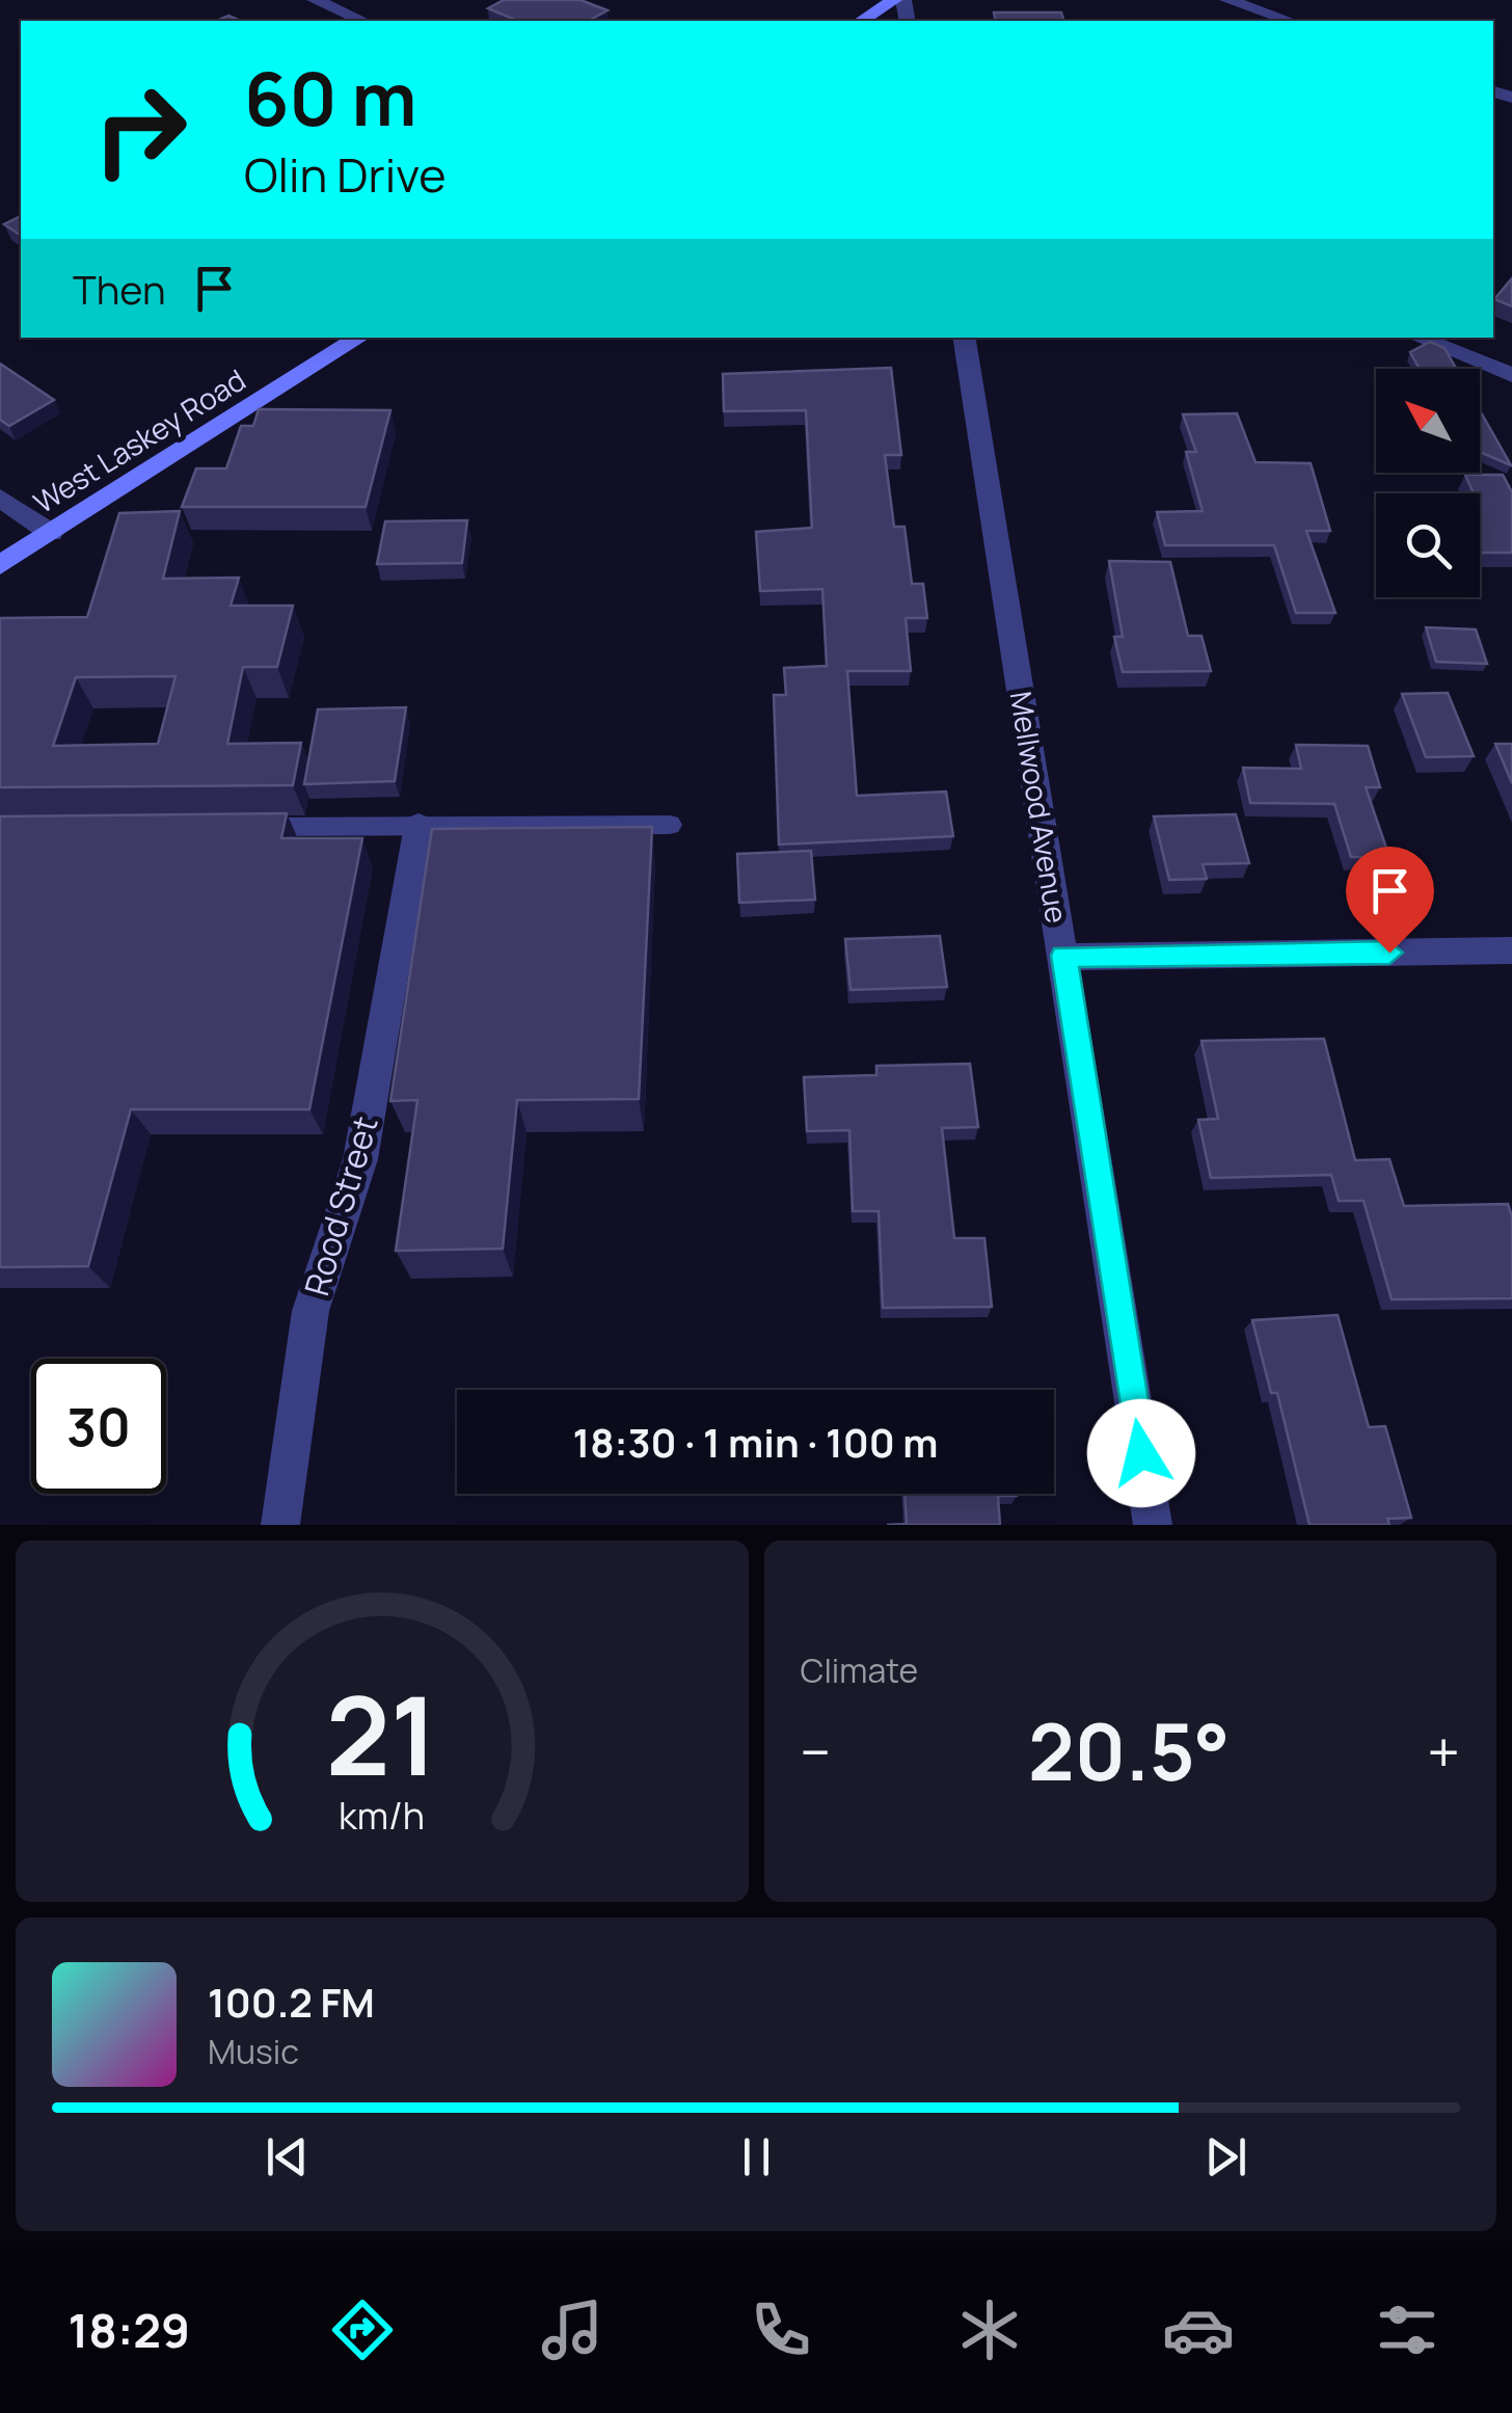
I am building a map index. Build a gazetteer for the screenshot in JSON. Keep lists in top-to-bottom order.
{
  "streets": {
    "main road": ["West Laskey Road"],
    "street": ["Mellwood Avenue", "Rood Street"]
  },
  "north": "top left",
  "page": {
    "turn": ["60 m", "Olin Drive"],
    "then": "Then",
    "limit": "30",
    "trip": "18:30 · 1 min · 100 m",
    "tile": "Climate",
    "heat": ["−", "20.5°", "+"],
    "song": ["100.2 FM", "Music"],
    "tabs": "18:29",
    "gauge": ["21", "km/h"]
  }
}
